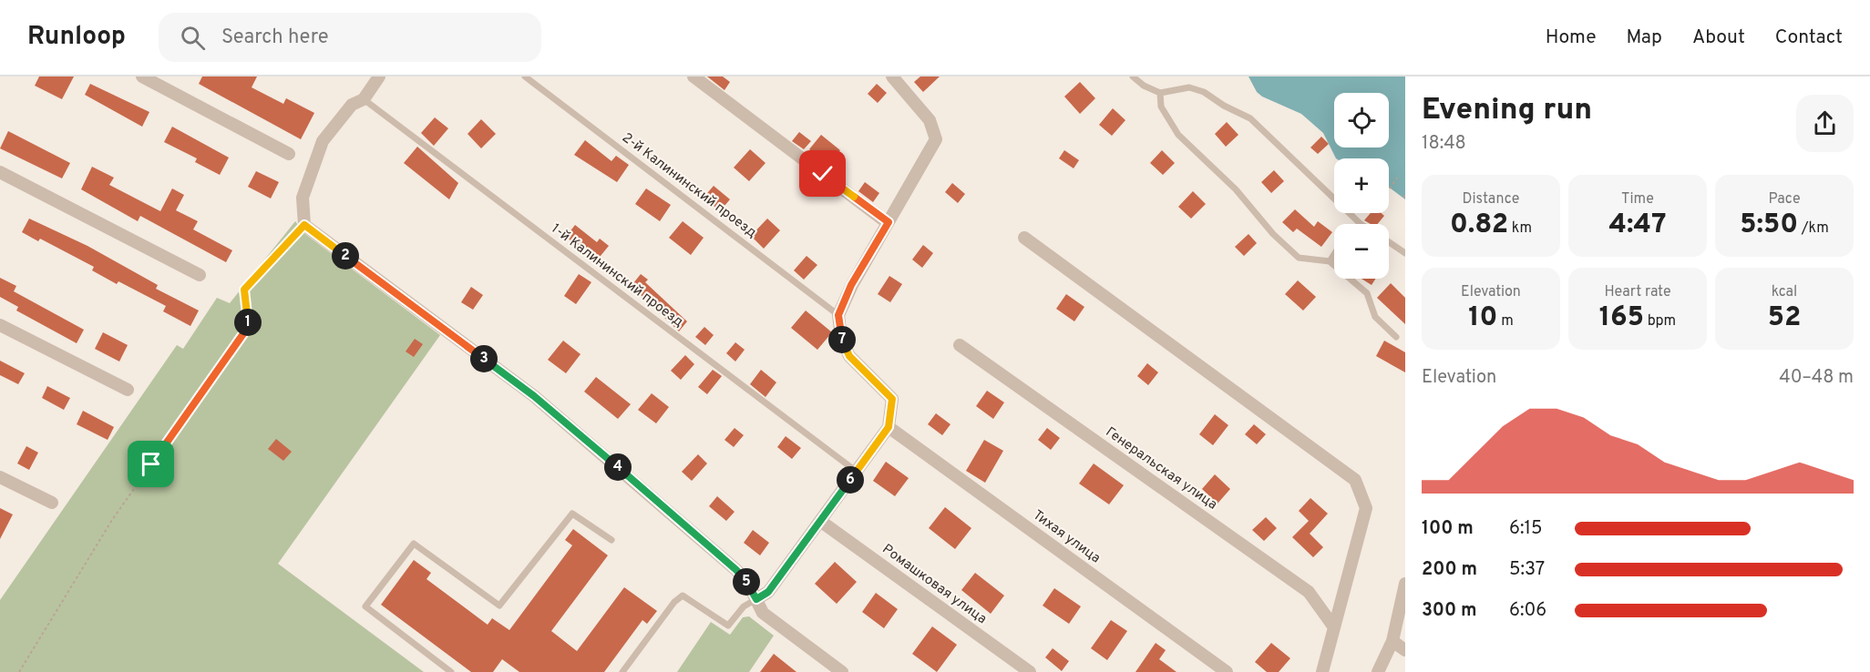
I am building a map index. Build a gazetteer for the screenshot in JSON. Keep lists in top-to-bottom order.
{
  "streets": {
    "street": ["Генеральская улица", "Тихая улица", "Ромашковая улица"],
    "lane": ["2-й Калининский проезд", "1-й Калининский проезд"]
  },
  "page": {
    "header": "Runloop",
    "search": "Search here",
    "nav": [
      "Home",
      "Map",
      "About",
      "Contact"
    ],
    "heading": ["Evening run", "18:48"],
    "map_buttons": ["+", "−"],
    "stats": [
      ["Distance", "0.82 km"],
      ["Time", "4:47"],
      ["Pace", "5:50 /km"],
      ["Elevation", "10 m"],
      ["Heart rate", "165 bpm"],
      ["kcal", "52"]
    ],
    "pins": [
      "2",
      "1",
      "7",
      "3",
      "4",
      "6",
      "5"
    ],
    "chart": ["Elevation", "40–48 m"],
    "list": [
      {
        "name": "100 m",
        "note": "6:15"
      },
      {
        "name": "200 m",
        "note": "5:37"
      },
      {
        "name": "300 m",
        "note": "6:06"
      }
    ]
  }
}
